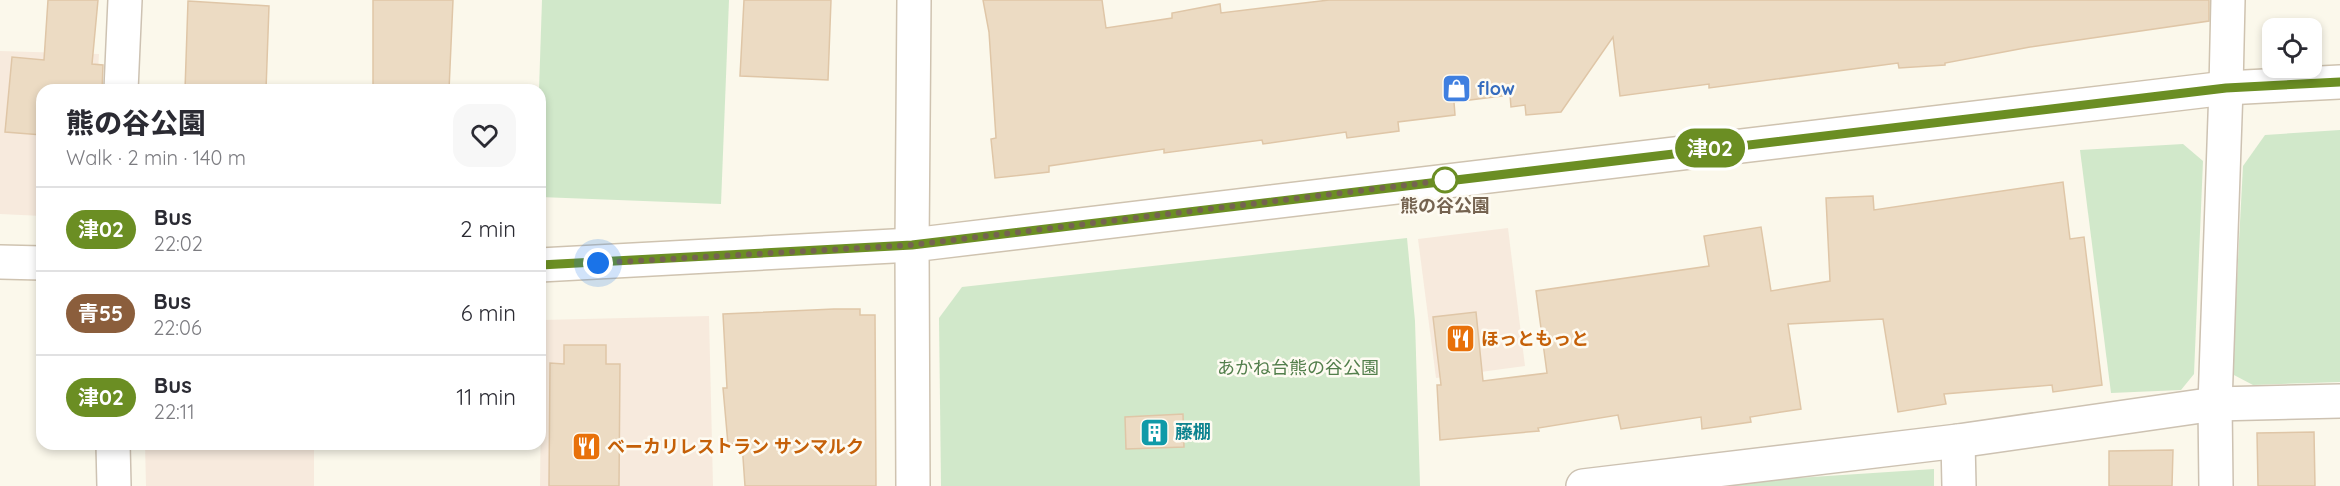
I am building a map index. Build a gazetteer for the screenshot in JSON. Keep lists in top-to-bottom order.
{
  "parks": ["あかね台熊の谷公園"],
  "places": {
    "shop": ["flow"],
    "other": ["熊の谷公園"],
    "restaurant": ["ほっともっと", "ベーカリレストラン サンマルク"],
    "building": ["藤棚"]
  },
  "lines": ["bus line 津02"],
  "page": {
    "on_map": "津02",
    "heading": ["熊の谷公園", "Walk · 2 min · 140 m"],
    "list": [
      {
        "mark": "津02",
        "name": "Bus",
        "note": "22:02",
        "value": "2 min"
      },
      {
        "mark": "青55",
        "name": "Bus",
        "note": "22:06",
        "value": "6 min"
      },
      {
        "mark": "津02",
        "name": "Bus",
        "note": "22:11",
        "value": "11 min"
      }
    ]
  }
}
